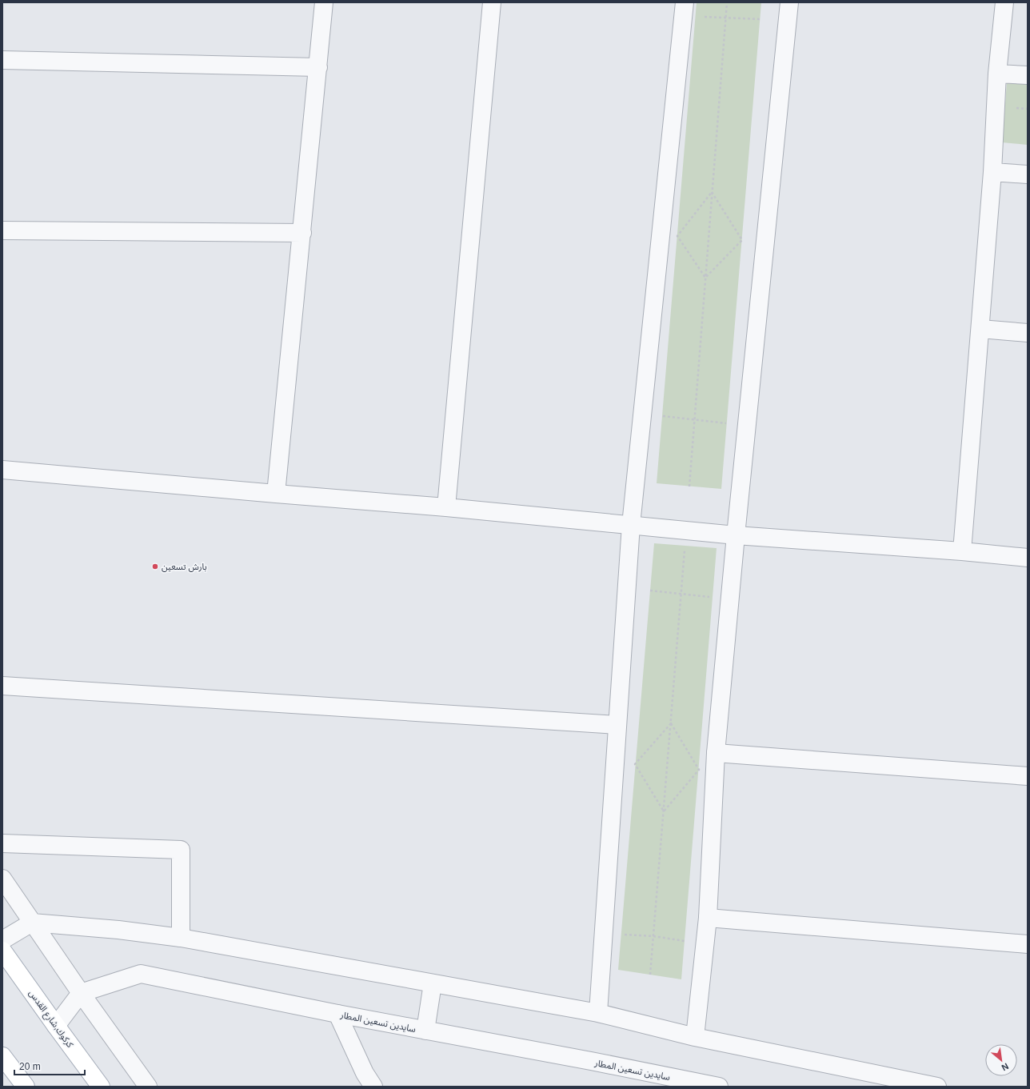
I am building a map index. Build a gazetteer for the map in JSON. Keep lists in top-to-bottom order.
{
  "streets": {
    "main road": ["كركوك,شارع القدس"],
    "street": ["سايدين تسعين المطار"]
  },
  "places": ["بارش تسعين"],
  "scale_bar": "20 m",
  "north": "bottom right"
}
